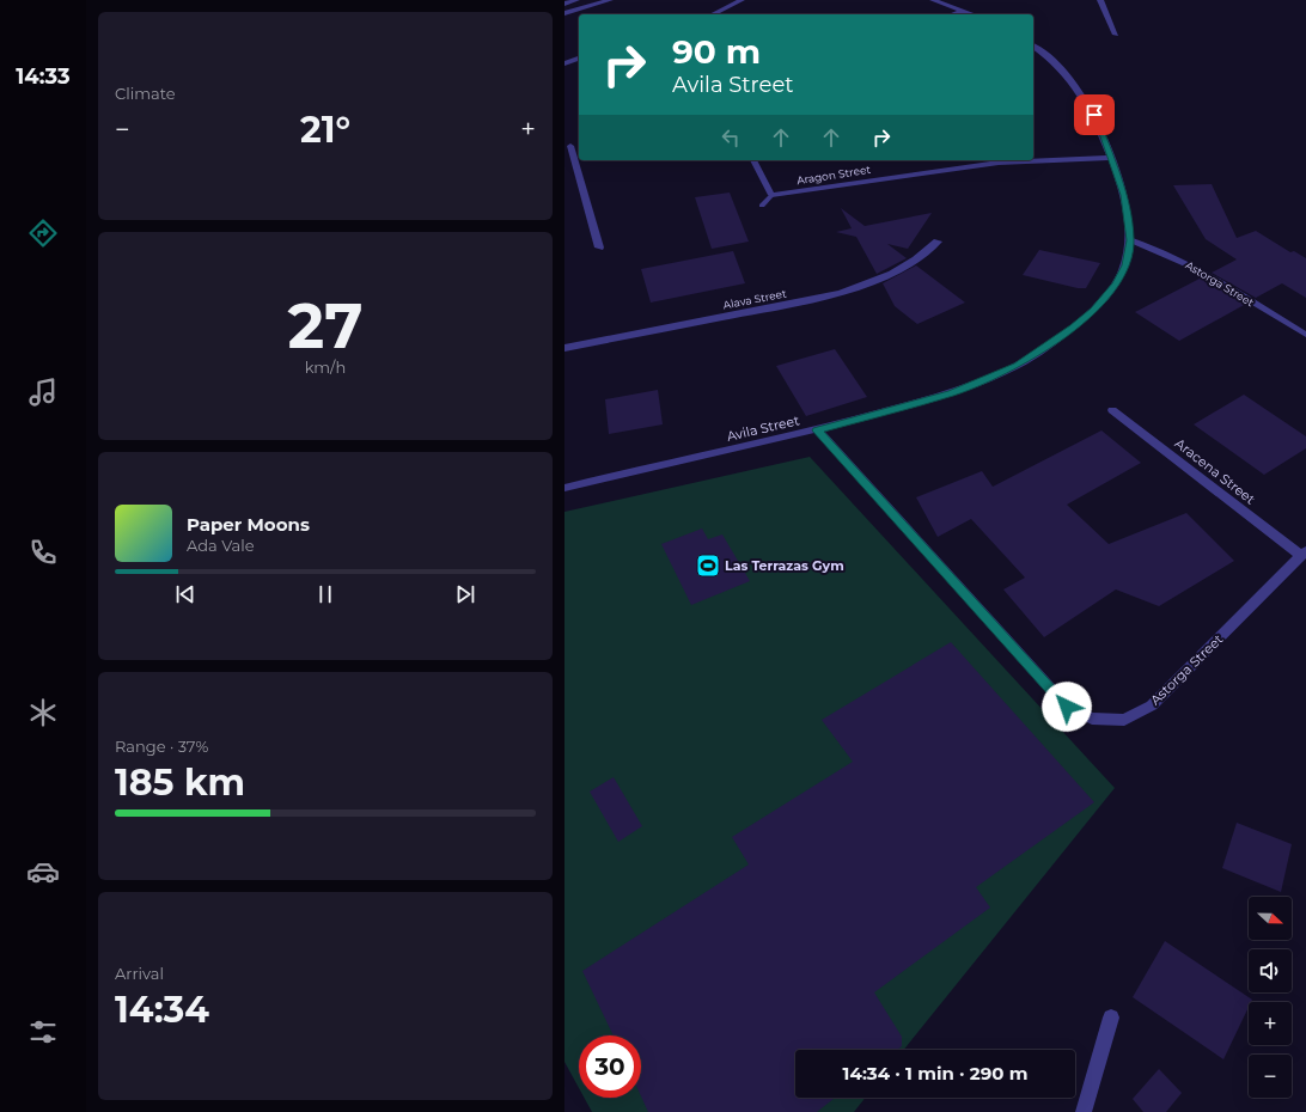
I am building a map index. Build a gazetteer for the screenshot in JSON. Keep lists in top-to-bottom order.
{
  "streets": {
    "street": [
      "Aragon Street",
      "Astorga Street",
      "Alava Street",
      "Avila Street",
      "Aracena Street"
    ]
  },
  "crossings": [
    ["Aragon Street", "Avila Street"],
    ["Astorga Street", "Avila Street"],
    ["Astorga Street", "Aracena Street"]
  ],
  "places": {
    "sports": ["Las Terrazas Gym"]
  },
  "north": "right",
  "page": {
    "tabs": "14:33",
    "tile": [
      "Climate",
      ["27", "km/h"],
      ["Range · 37%", "185 km"],
      ["Arrival", "14:34"]
    ],
    "turn": ["90 m", "Avila Street"],
    "heat": ["−", "21°", "+"],
    "song": ["Paper Moons", "Ada Vale"],
    "map_buttons": ["+", "−"],
    "limit": "30",
    "trip": "14:34 · 1 min · 290 m"
  }
}
